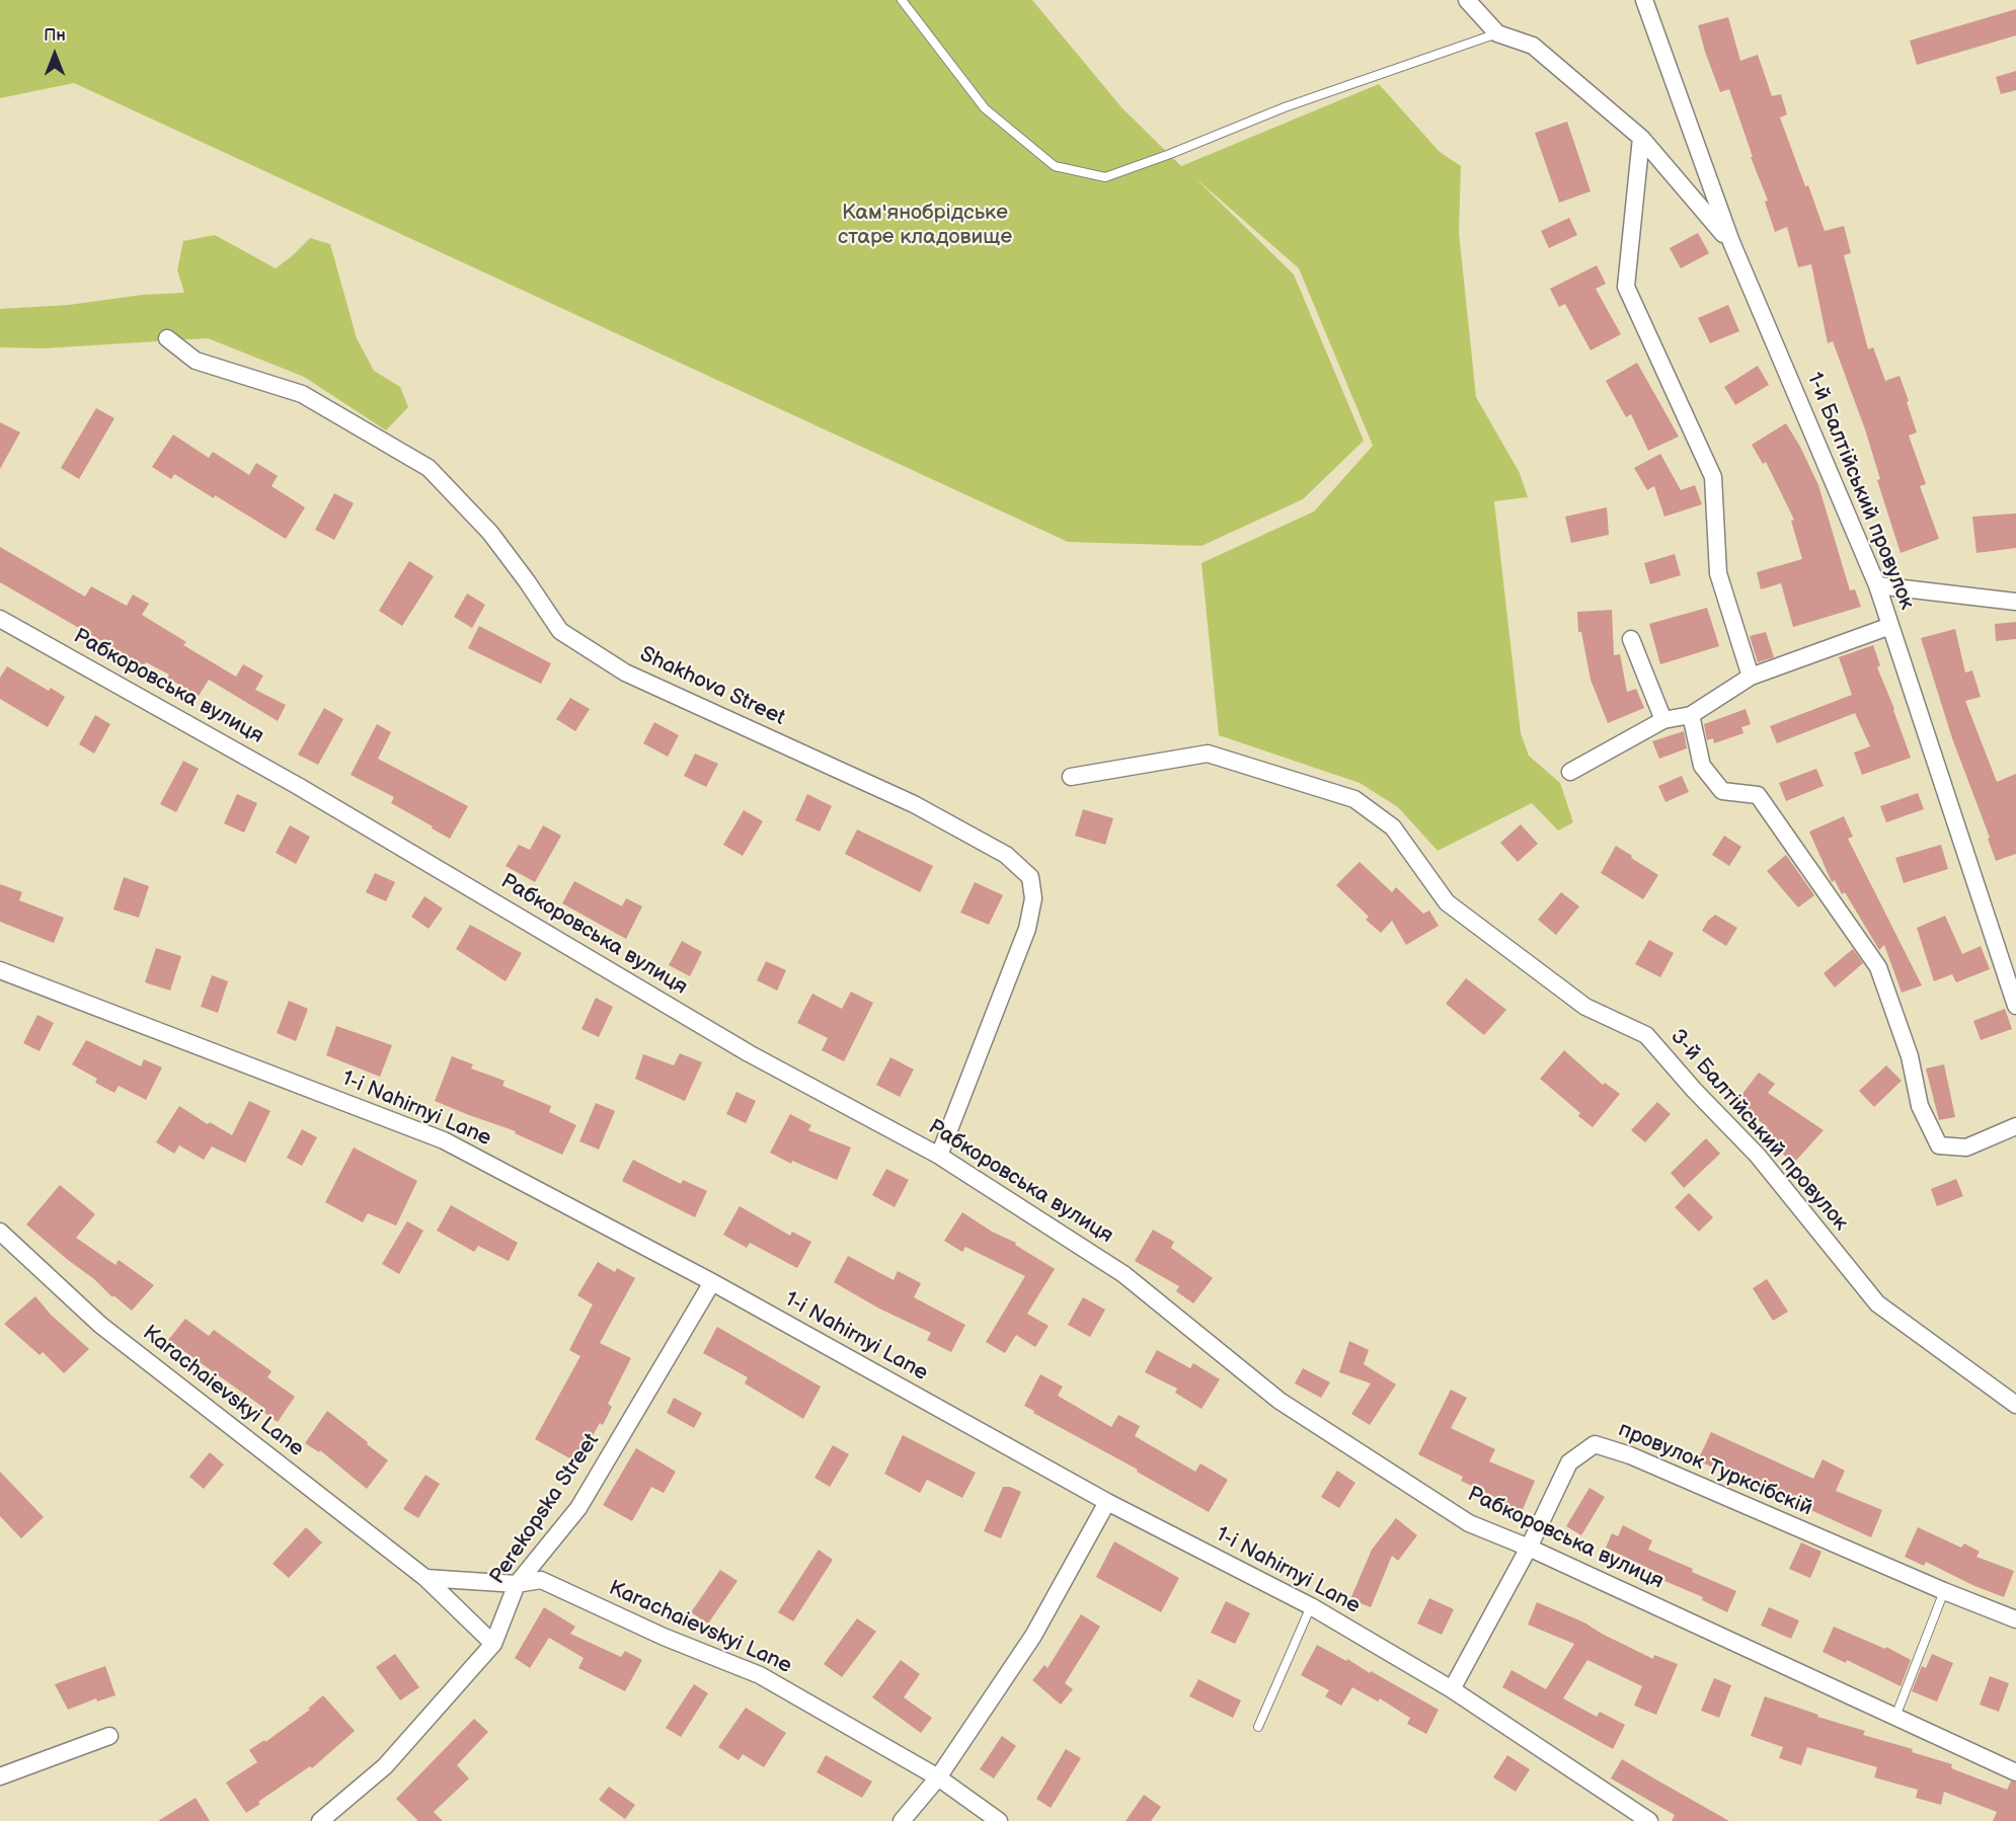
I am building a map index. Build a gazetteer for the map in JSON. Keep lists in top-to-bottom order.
{
  "streets": {
    "street": [
      "1-й Балтійський провулок",
      "Рабкоровська вулиця",
      "Shakhova Street",
      "1-i Nahirnyi Lane",
      "3-й Балтійський провулок",
      "Karachaievskyi Lane",
      "провулок Турксібскій",
      "Perekopska Street"
    ]
  },
  "crossings": [
    ["Рабкоровська вулиця", "Shakhova Street"],
    ["Рабкоровська вулиця", "провулок Турксібскій"],
    ["1-i Nahirnyi Lane", "провулок Турксібскій"],
    ["1-i Nahirnyi Lane", "Perekopska Street"],
    ["Karachaievskyi Lane", "Perekopska Street"]
  ],
  "parks": ["Кам'янобрідське старе кладовище"],
  "north": "top"
}
